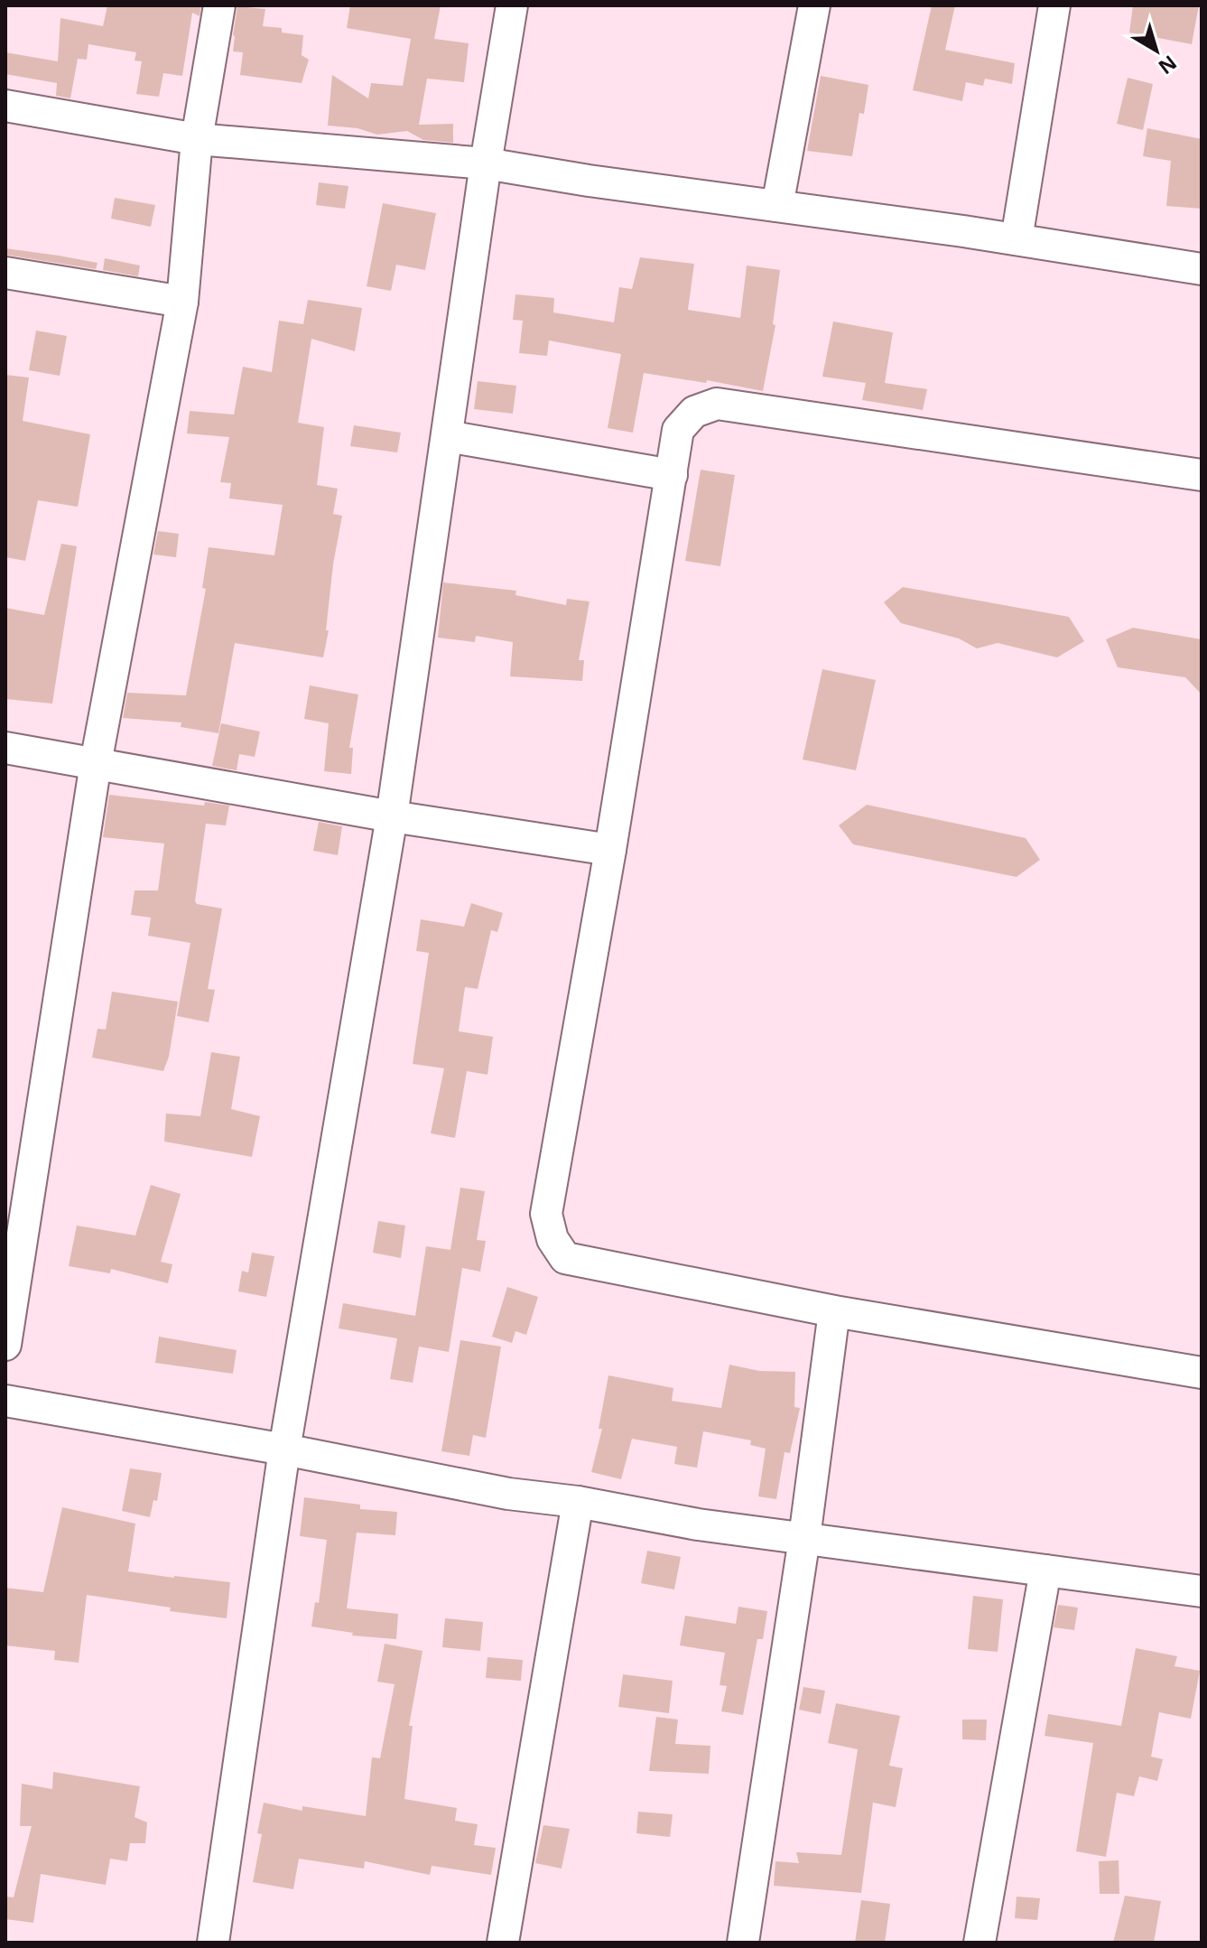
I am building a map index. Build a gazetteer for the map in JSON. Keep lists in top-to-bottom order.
{
  "north": "bottom right"
}
